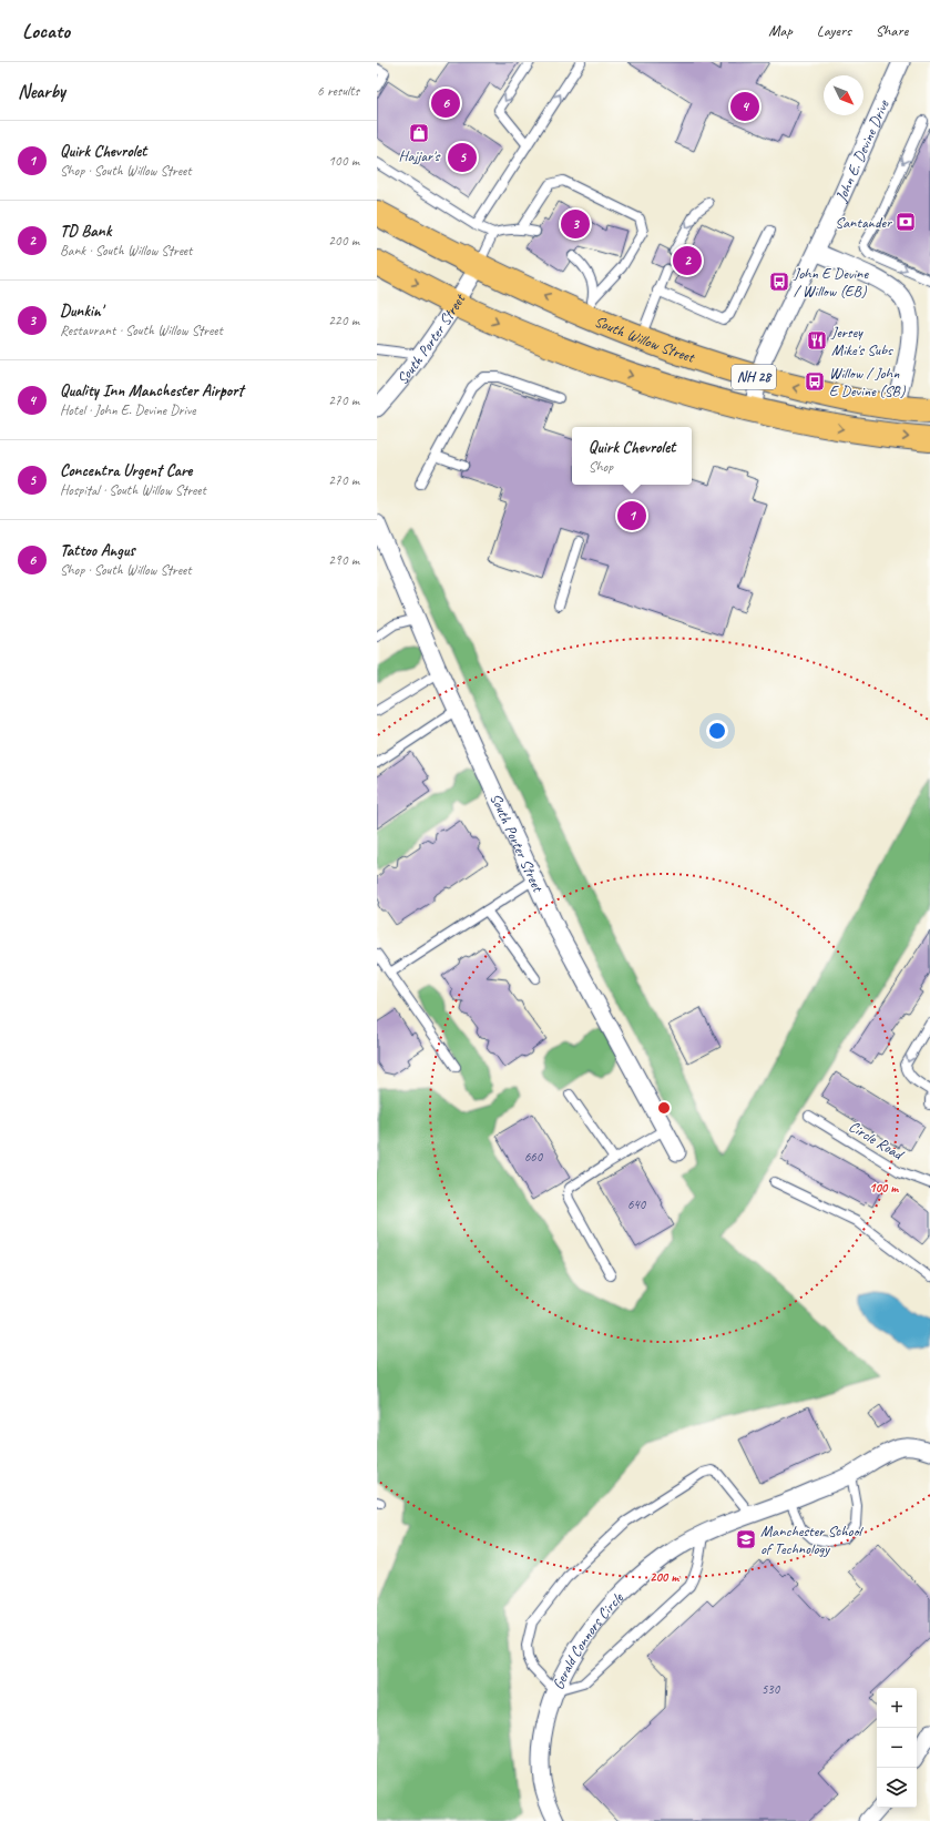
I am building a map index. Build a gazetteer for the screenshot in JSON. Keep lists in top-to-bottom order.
{
  "streets": {
    "main road": ["South Willow Street", "NH 28"],
    "street": ["John E. Devine Drive", "South Porter Street", "Gerald Connors Circle"],
    "lane": ["Circle Road"]
  },
  "crossings": [
    ["John E. Devine Drive", "South Willow Street"],
    ["John E. Devine Drive", "NH 28"],
    ["South Porter Street", "South Willow Street"],
    ["South Porter Street", "NH 28"]
  ],
  "places": {
    "shop": ["Hajjar's"],
    "bank": ["Santander"],
    "bus stop": ["John E Devine / Willow (EB)", "Willow / John E Devine (SB)"],
    "restaurant": ["Jersey Mike's Subs"],
    "school or university": ["Manchester School of Technology"]
  },
  "house_numbers": ["660", "640", "530"],
  "north": "bottom right",
  "page": {
    "header": "Locato",
    "nav": ["Map", "Layers", "Share"],
    "heading": ["Nearby", "6 results"],
    "pins": [
      "6",
      "4",
      "5",
      "3",
      "2",
      "1"
    ],
    "list": [
      {
        "mark": "1",
        "name": "Quirk Chevrolet",
        "note": "Shop · South Willow Street",
        "value": "100 m"
      },
      {
        "mark": "2",
        "name": "TD Bank",
        "note": "Bank · South Willow Street",
        "value": "200 m"
      },
      {
        "mark": "3",
        "name": "Dunkin'",
        "note": "Restaurant · South Willow Street",
        "value": "220 m"
      },
      {
        "mark": "4",
        "name": "Quality Inn Manchester Airport",
        "note": "Hotel · John E. Devine Drive",
        "value": "270 m"
      },
      {
        "mark": "5",
        "name": "Concentra Urgent Care",
        "note": "Hospital · South Willow Street",
        "value": "270 m"
      },
      {
        "mark": "6",
        "name": "Tattoo Angus",
        "note": "Shop · South Willow Street",
        "value": "290 m"
      }
    ],
    "popup": ["Quirk Chevrolet", "Shop"],
    "map_buttons": ["+", "−"]
  },
  "rings": ["100 m", "200 m"]
}
